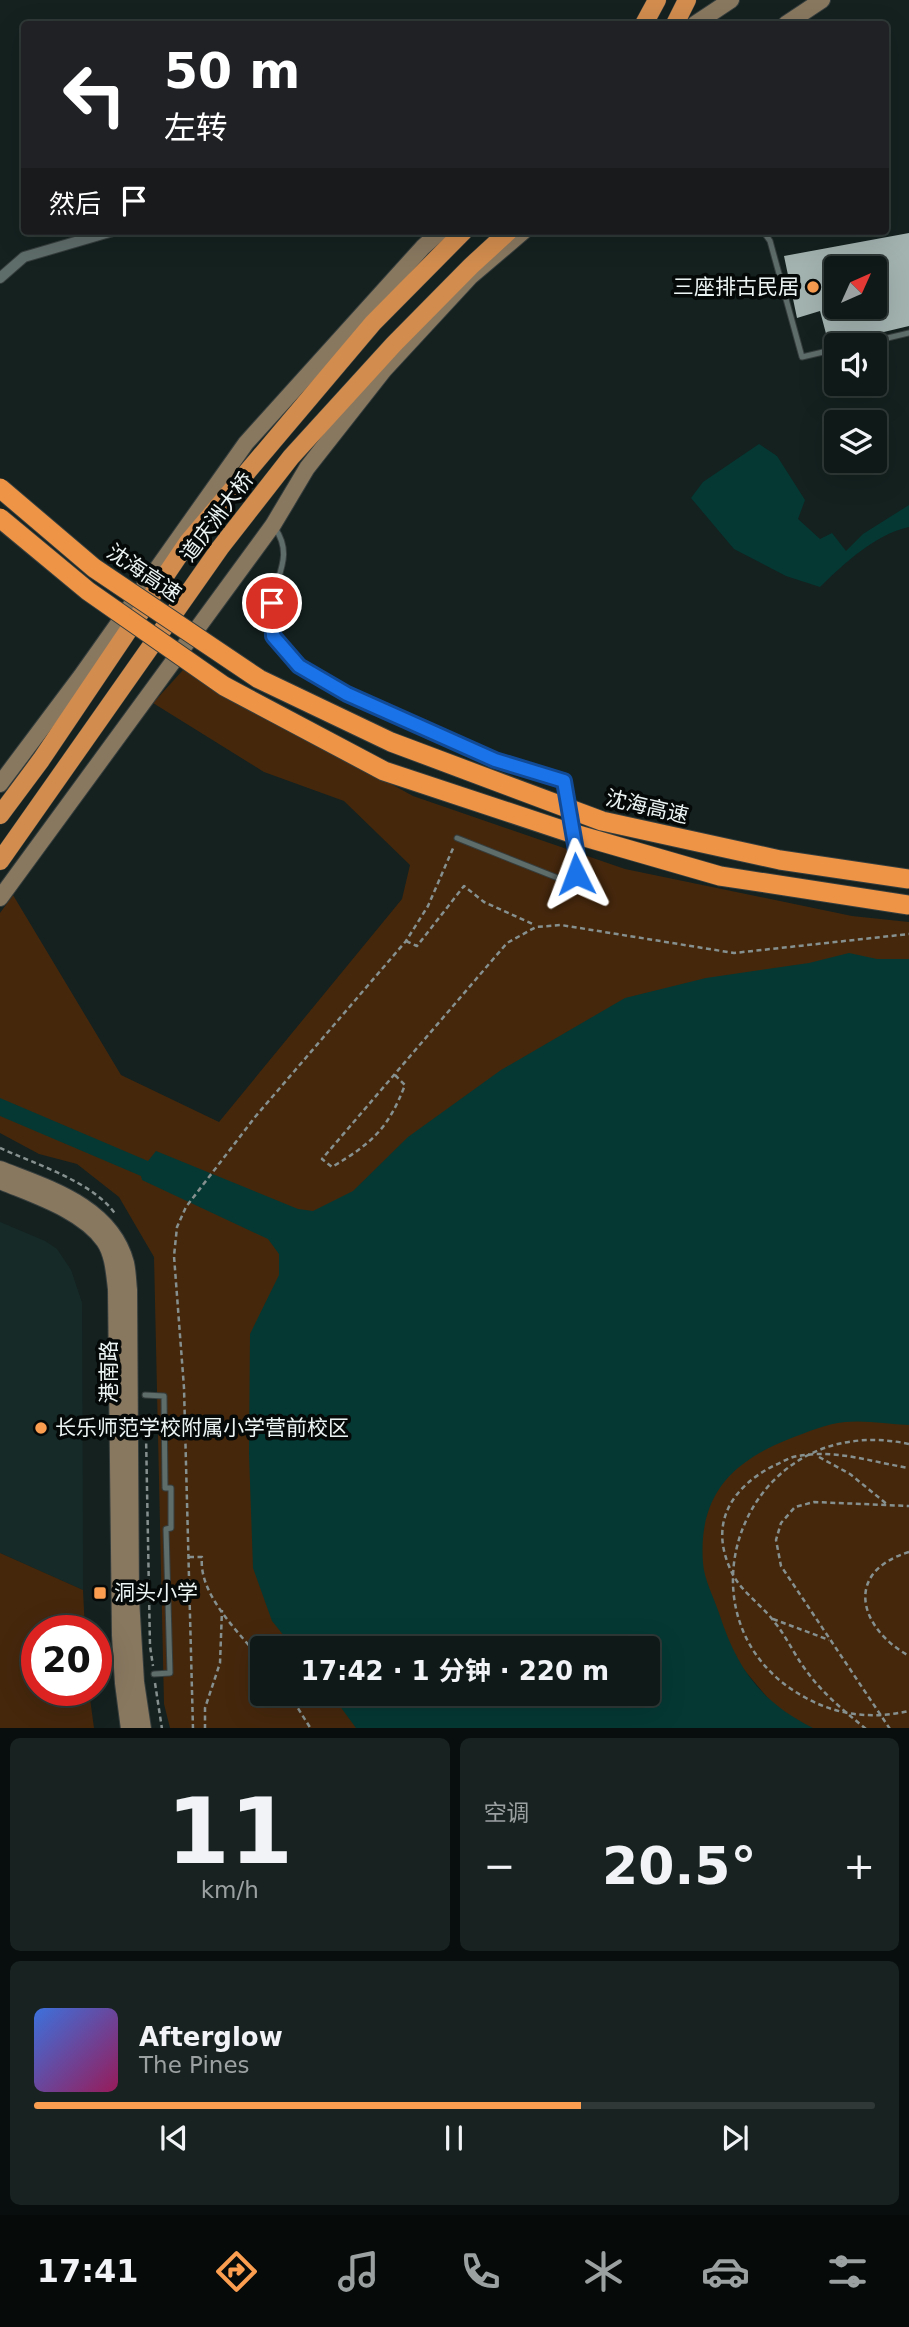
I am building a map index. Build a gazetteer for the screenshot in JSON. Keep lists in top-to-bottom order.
{
  "streets": {
    "highway": ["道庆洲大桥", "沈海高速"],
    "main road": ["港南路"]
  },
  "places": {
    "other": ["三座排古民居", "长乐师范学校附属小学营前校区"],
    "transit": ["洞头小学"]
  },
  "north": "top right",
  "page": {
    "turn": ["50 m", "左转"],
    "then": "然后",
    "limit": "20",
    "trip": "17:42 · 1 分钟 · 220 m",
    "tile": [
      ["11", "km/h"],
      "空调"
    ],
    "heat": ["−", "20.5°", "+"],
    "song": ["Afterglow", "The Pines"],
    "tabs": "17:41"
  }
}
